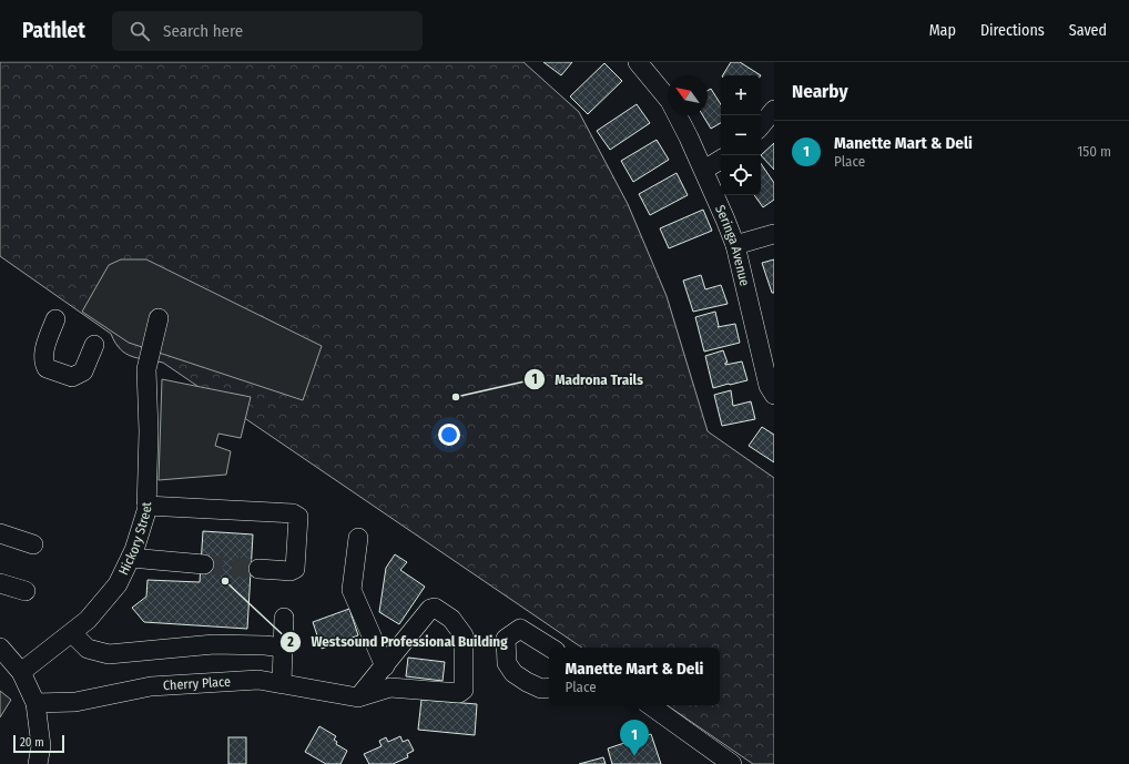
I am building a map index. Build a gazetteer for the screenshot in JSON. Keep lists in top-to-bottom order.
{
  "streets": {
    "street": ["Seringa Avenue", "Hickory Street", "Cherry Place"]
  },
  "places": ["Madrona Trails", "Westsound Professional Building"],
  "scale_bar": "20 m",
  "north": "top left",
  "page": {
    "header": "Pathlet",
    "search": "Search here",
    "nav": ["Map", "Directions", "Saved"],
    "heading": "Nearby",
    "map_buttons": ["+", "−"],
    "list": [
      {
        "mark": "1",
        "name": "Manette Mart & Deli",
        "note": "Place",
        "value": "150 m"
      }
    ],
    "popup": ["Manette Mart & Deli", "Place"],
    "pins": "1",
    "scale": "20 m"
  }
}
